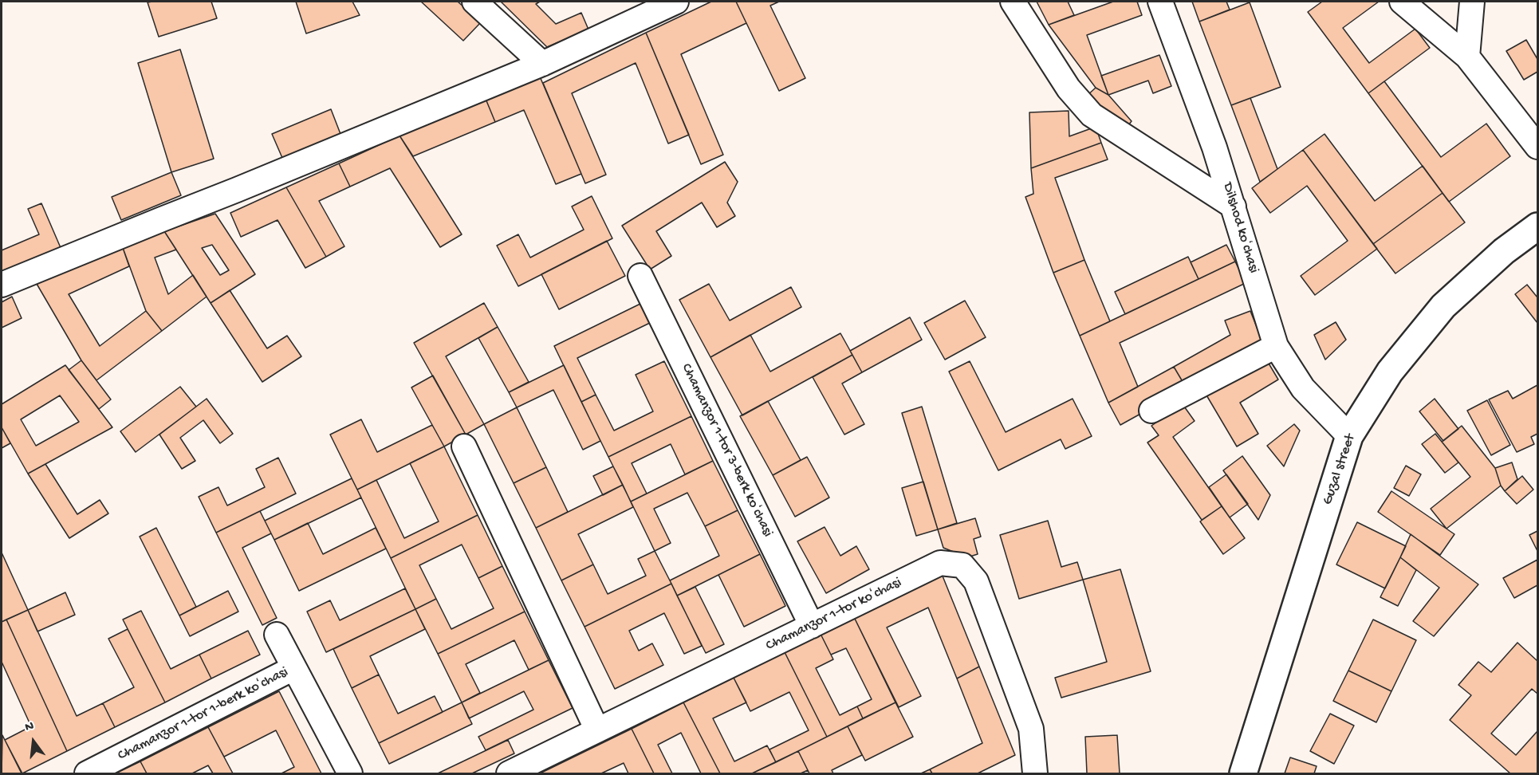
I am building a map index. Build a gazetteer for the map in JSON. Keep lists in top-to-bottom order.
{
  "streets": {
    "street": [
      "Dilshod koʻchasi",
      "Chamanzor 1-tor 3-berk koʻchasi",
      "Guzal street",
      "Chamanzor 1-tor koʻchasi",
      "Chamanzor 1-tor 1-berk koʻchasi"
    ]
  },
  "crossings": [
    ["Dilshod koʻchasi", "Guzal street"],
    ["Chamanzor 1-tor 3-berk koʻchasi", "Chamanzor 1-tor koʻchasi"]
  ],
  "north": "top"
}
